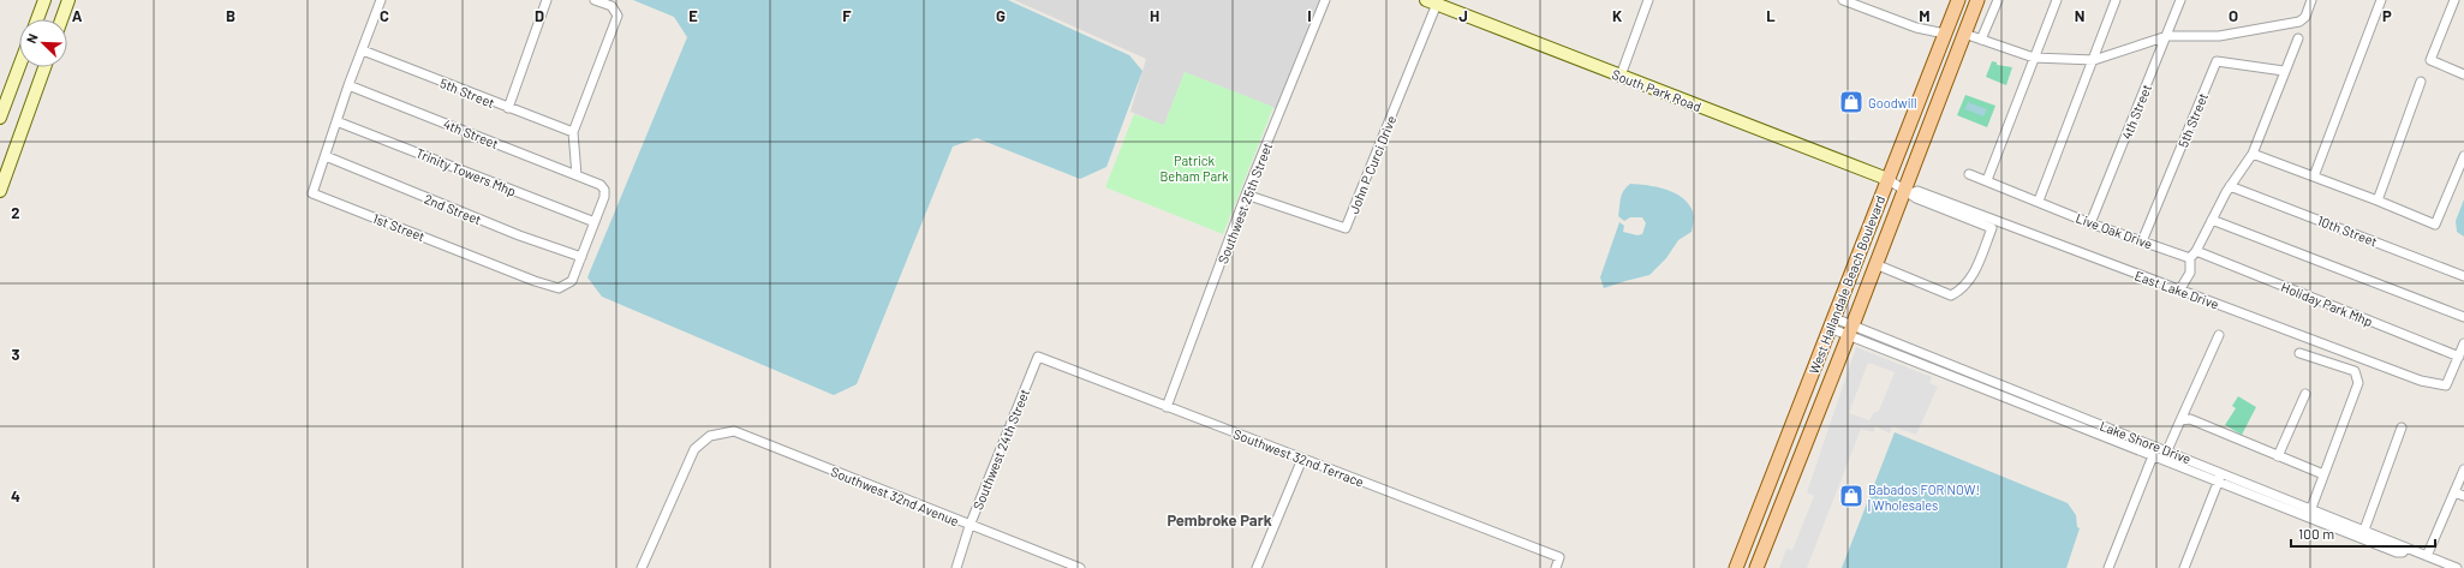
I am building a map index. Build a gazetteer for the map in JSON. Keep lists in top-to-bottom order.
{
  "streets": {
    "main road": ["West Hallandale Beach Boulevard"],
    "street": [
      "South Park Road",
      "5th Street",
      "4th Street",
      "John P Curci Drive",
      "Trinity Towers Mhp",
      "Southwest 25th Street",
      "2nd Street",
      "1st Street",
      "Live Oak Drive",
      "10th Street",
      "East Lake Drive",
      "Holiday Park Mhp",
      "Lake Shore Drive",
      "Southwest 24th Street",
      "Southwest 32nd Terrace",
      "Southwest 32nd Avenue"
    ]
  },
  "crossings": [
    ["South Park Road", "John P Curci Drive"],
    ["South Park Road", "West Hallandale Beach Boulevard"],
    ["5th Street", "1st Street"],
    ["5th Street", "Live Oak Drive"],
    ["4th Street", "1st Street"],
    ["4th Street", "Live Oak Drive"],
    ["John P Curci Drive", "Southwest 25th Street"],
    ["Trinity Towers Mhp", "1st Street"],
    ["Southwest 25th Street", "Southwest 32nd Terrace"],
    ["2nd Street", "1st Street"],
    ["West Hallandale Beach Boulevard", "East Lake Drive"],
    ["West Hallandale Beach Boulevard", "Lake Shore Drive"],
    ["East Lake Drive", "Holiday Park Mhp"],
    ["Southwest 24th Street", "Southwest 32nd Terrace"],
    ["Southwest 24th Street", "Southwest 32nd Avenue"]
  ],
  "districts": ["Pembroke Park"],
  "parks": ["Patrick Beham Park"],
  "places": {
    "shop": ["Goodwill", "Babados FOR NOW! | Wholesales"]
  },
  "scale_bar": "100 m",
  "north": "top left",
  "grid": {
    "columns": [
      "A",
      "B",
      "C",
      "D",
      "E",
      "F",
      "G",
      "H",
      "I",
      "J",
      "K",
      "L",
      "M",
      "N",
      "O",
      "P"
    ],
    "rows": ["2", "3", "4"]
  }
}
